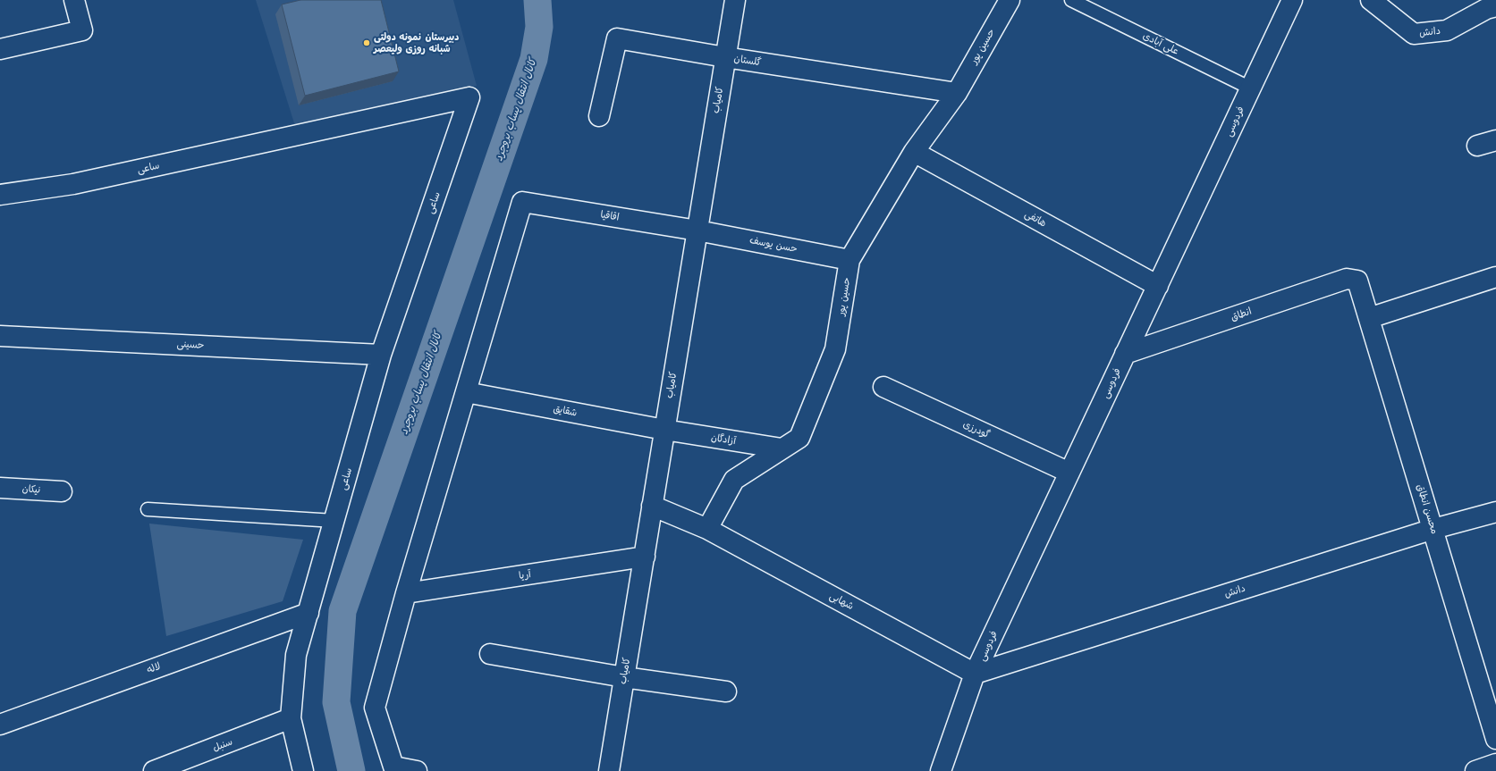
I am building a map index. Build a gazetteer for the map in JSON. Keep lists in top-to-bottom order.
{
  "streets": {
    "street": [
      "دانش",
      "حسین پور",
      "گلستان",
      "کامیاب",
      "فردوسی",
      "ساعی",
      "اقاقیا",
      "هاتفی",
      "حسن یوسف",
      "انطاق",
      "حسینی",
      "شقایق",
      "گودرزی",
      "آزادگان",
      "نیکان",
      "محسن انطاق",
      "آریا",
      "شهابی",
      "لاله",
      "سنبل"
    ],
    "lane": ["علی آبادی"]
  },
  "crossings": [
    ["دانش", "فردوسی"],
    ["دانش", "محسن انطاق"],
    ["دانش", "شهابی"],
    ["علی آبادی", "فردوسی"],
    ["حسین پور", "گلستان"],
    ["حسین پور", "هاتفی"],
    ["حسین پور", "حسن یوسف"],
    ["حسین پور", "آزادگان"],
    ["حسین پور", "شهابی"],
    ["گلستان", "کامیاب"],
    ["کامیاب", "اقاقیا"],
    ["کامیاب", "حسن یوسف"],
    ["کامیاب", "شقایق"],
    ["کامیاب", "آزادگان"],
    ["کامیاب", "آریا"],
    ["فردوسی", "هاتفی"],
    ["فردوسی", "انطاق"],
    ["فردوسی", "گودرزی"],
    ["فردوسی", "شهابی"],
    ["ساعی", "حسینی"],
    ["ساعی", "لاله"],
    ["ساعی", "سنبل"],
    ["اقاقیا", "حسن یوسف"],
    ["اقاقیا", "شقایق"],
    ["انطاق", "محسن انطاق"],
    ["شقایق", "آزادگان"]
  ],
  "water": ["کانال انتقال پساب بروجرد"],
  "places": ["دبیرستان نمونه دولتی شبانه روزی ولیعصر"]
}
